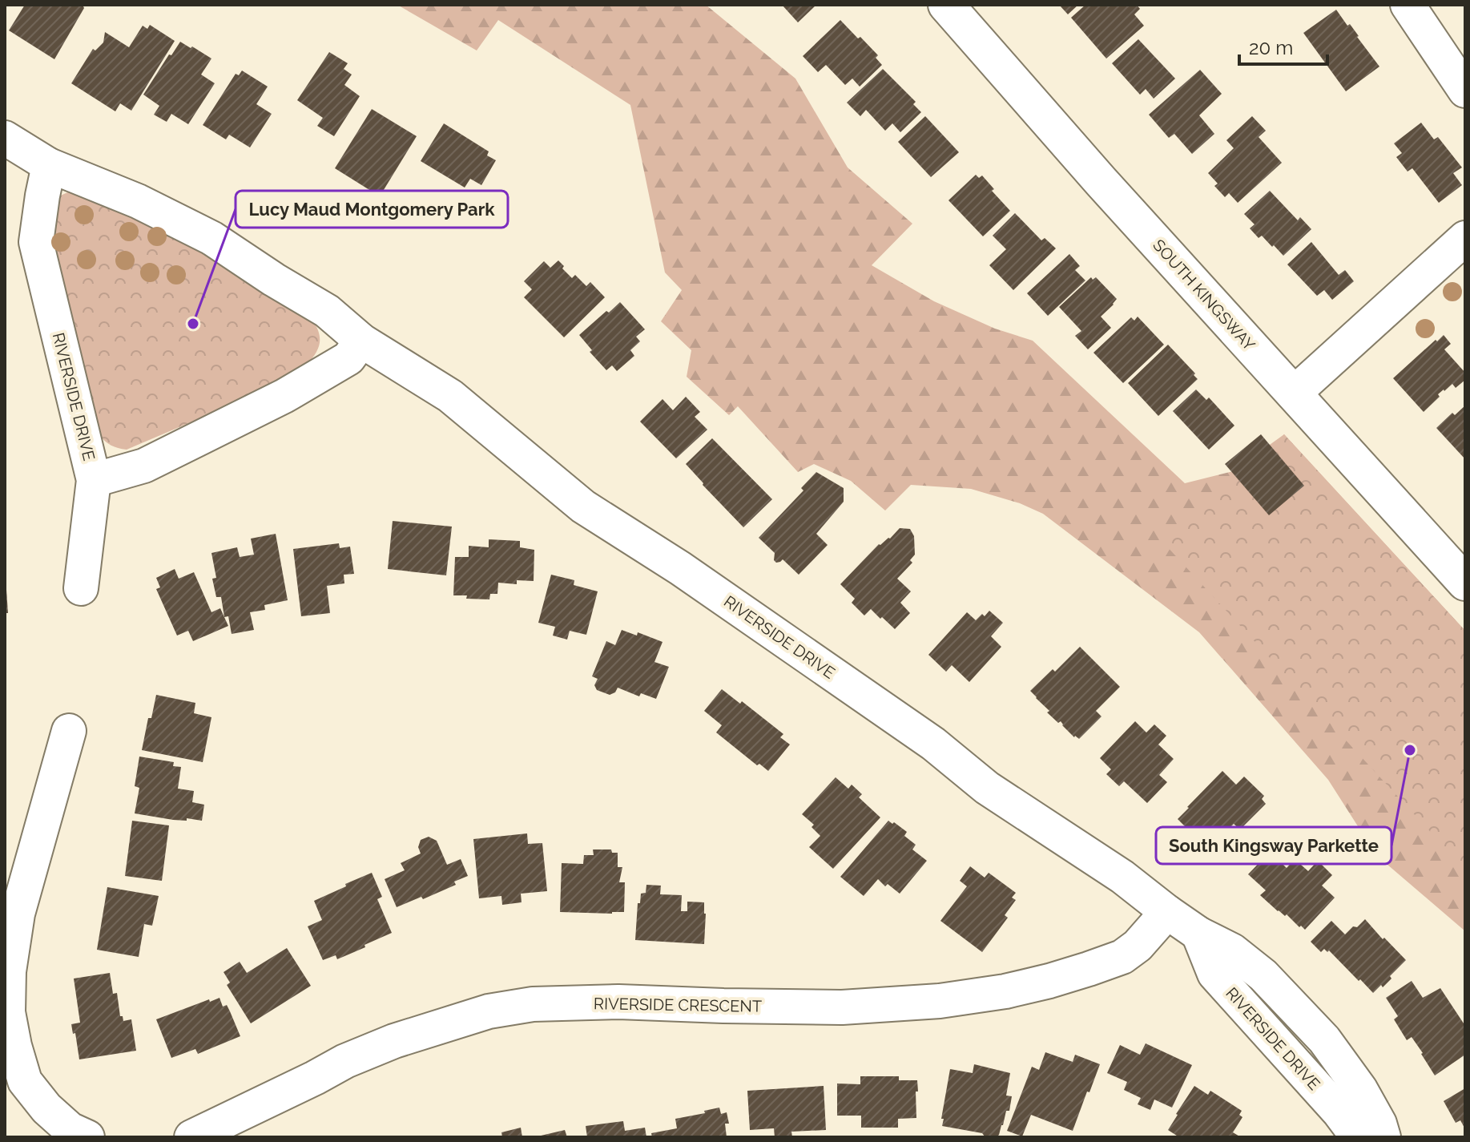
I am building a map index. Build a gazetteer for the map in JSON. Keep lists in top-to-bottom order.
{
  "streets": {
    "street": ["SOUTH KINGSWAY", "RIVERSIDE DRIVE", "RIVERSIDE CRESCENT"]
  },
  "crossings": [
    ["RIVERSIDE DRIVE", "RIVERSIDE CRESCENT"]
  ],
  "places": ["Lucy Maud Montgomery Park", "South Kingsway Parkette"],
  "scale_bar": "20 m"
}
